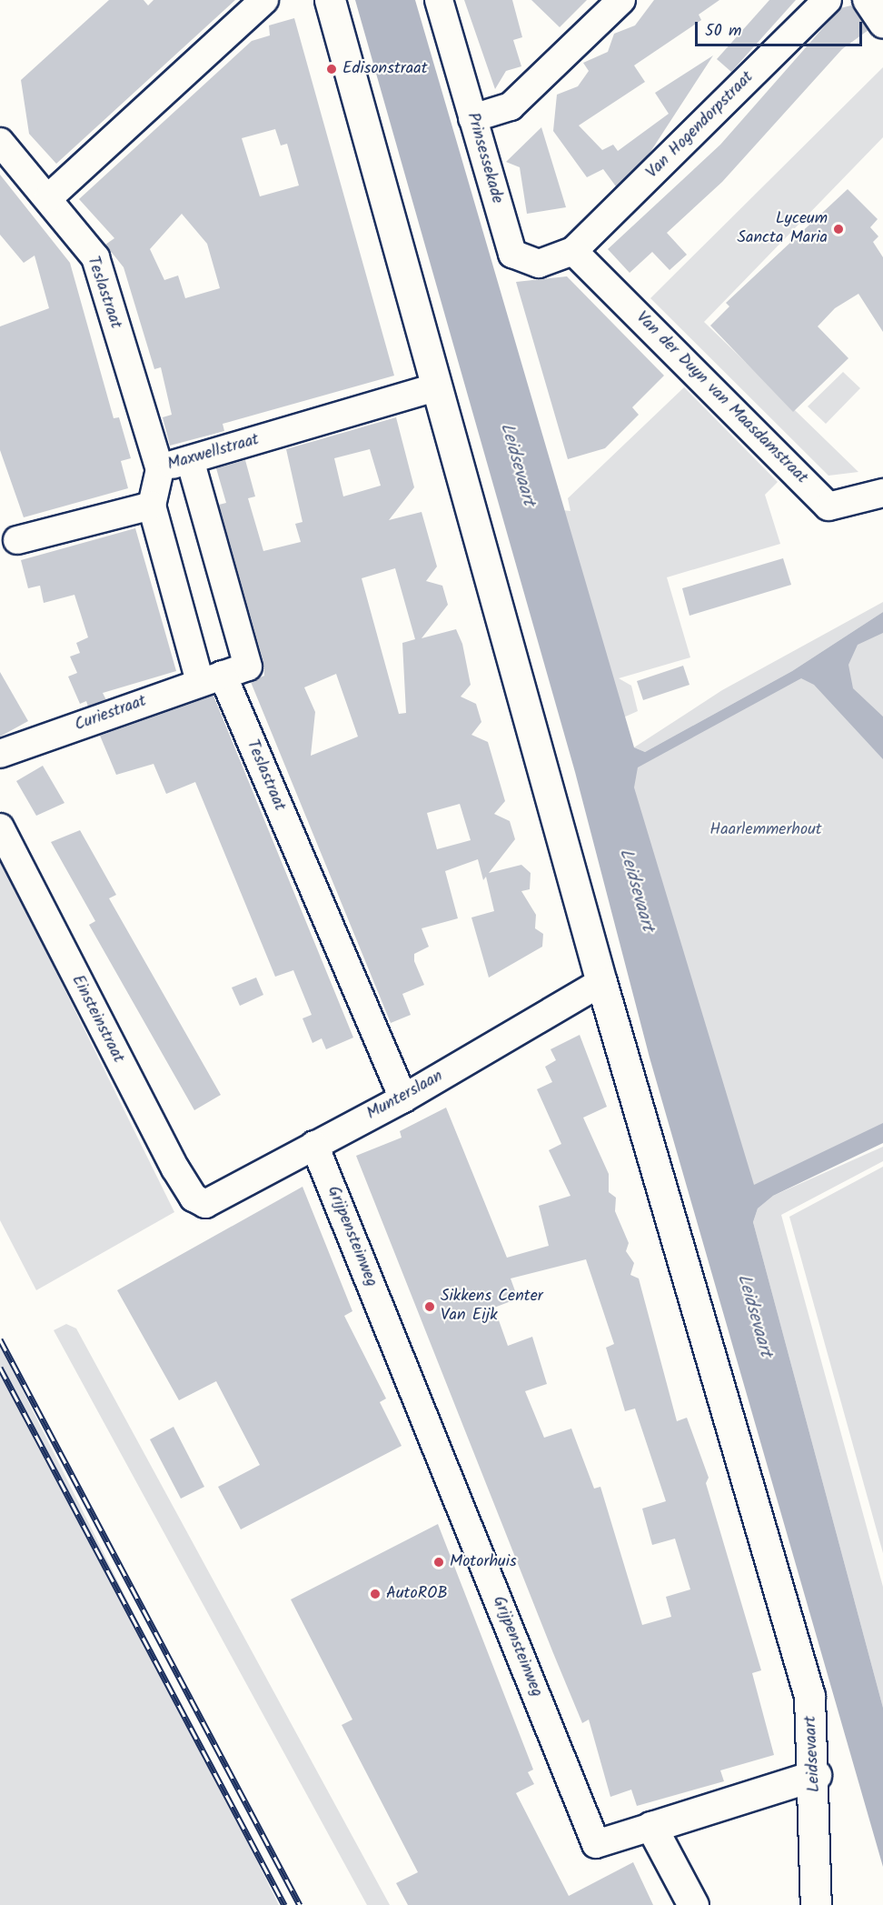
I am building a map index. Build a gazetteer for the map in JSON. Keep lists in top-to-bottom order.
{
  "streets": {
    "main road": ["Grijpensteinweg", "Leidsevaart"],
    "street": [
      "Van Hogendorpstraat",
      "Prinsessekade",
      "Teslastraat",
      "Van der Duyn van Maasdamstraat",
      "Maxwellstraat",
      "Curiestraat",
      "Einsteinstraat",
      "Munterslaan"
    ]
  },
  "crossings": [
    ["Van Hogendorpstraat", "Prinsessekade"],
    ["Van Hogendorpstraat", "Van der Duyn van Maasdamstraat"],
    ["Prinsessekade", "Van der Duyn van Maasdamstraat"],
    ["Teslastraat", "Maxwellstraat"],
    ["Teslastraat", "Curiestraat"],
    ["Teslastraat", "Munterslaan"],
    ["Maxwellstraat", "Leidsevaart"],
    ["Einsteinstraat", "Munterslaan"],
    ["Munterslaan", "Grijpensteinweg"],
    ["Munterslaan", "Leidsevaart"],
    ["Grijpensteinweg", "Leidsevaart"]
  ],
  "water": ["Leidsevaart"],
  "parks": ["Haarlemmerhout"],
  "places": [
    "Edisonstraat",
    "Lyceum Sancta Maria",
    "Sikkens Center Van Eijk",
    "Motorhuis",
    "AutoROB"
  ],
  "scale_bar": "50 m"
}
